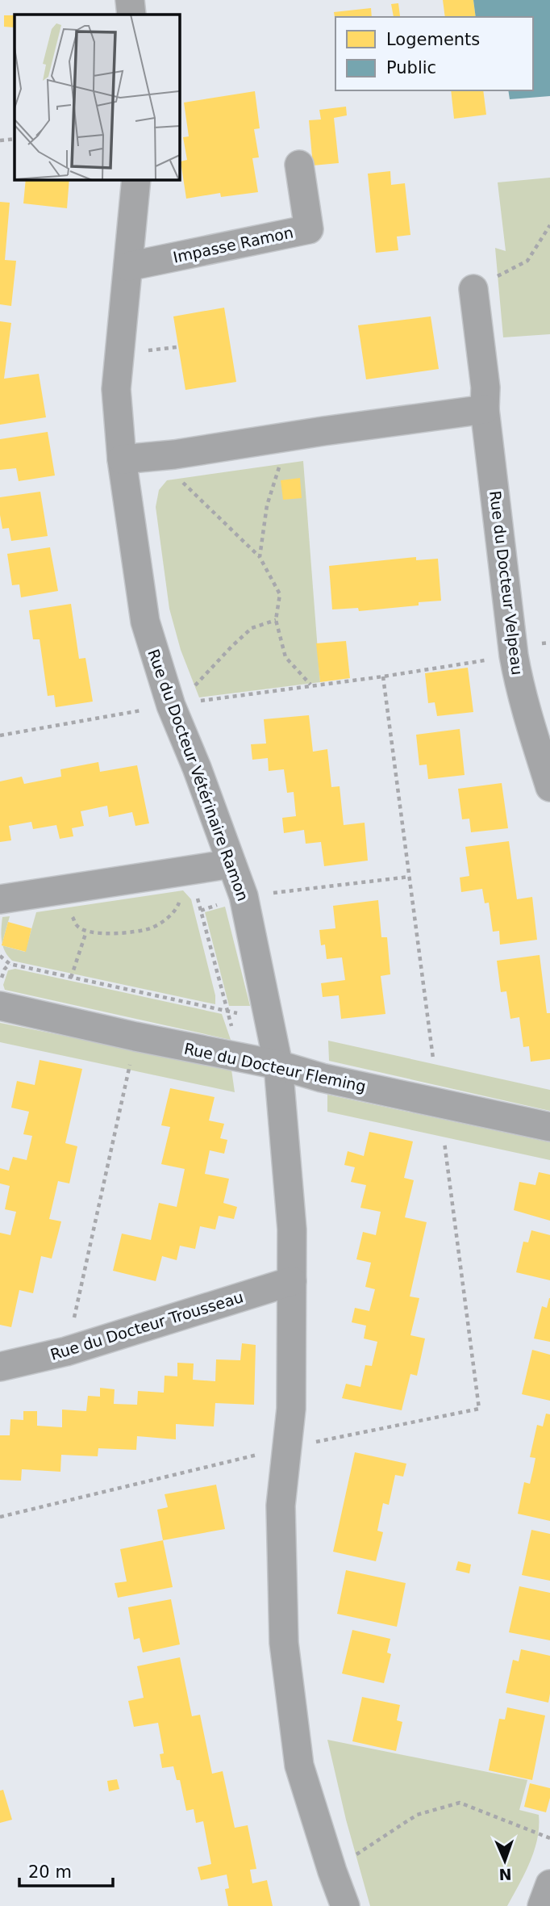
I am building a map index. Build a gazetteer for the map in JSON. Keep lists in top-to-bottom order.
{
  "streets": {
    "street": [
      "Impasse Ramon",
      "Rue du Docteur Velpeau",
      "Rue du Docteur Vétérinaire Ramon",
      "Rue du Docteur Fleming",
      "Rue du Docteur Trousseau"
    ]
  },
  "crossings": [
    ["Impasse Ramon", "Rue du Docteur Vétérinaire Ramon"],
    ["Rue du Docteur Vétérinaire Ramon", "Rue du Docteur Fleming"],
    ["Rue du Docteur Vétérinaire Ramon", "Rue du Docteur Trousseau"]
  ],
  "legend": ["Logements", "Public"],
  "scale_bar": "20 m",
  "north": "bottom"
}
